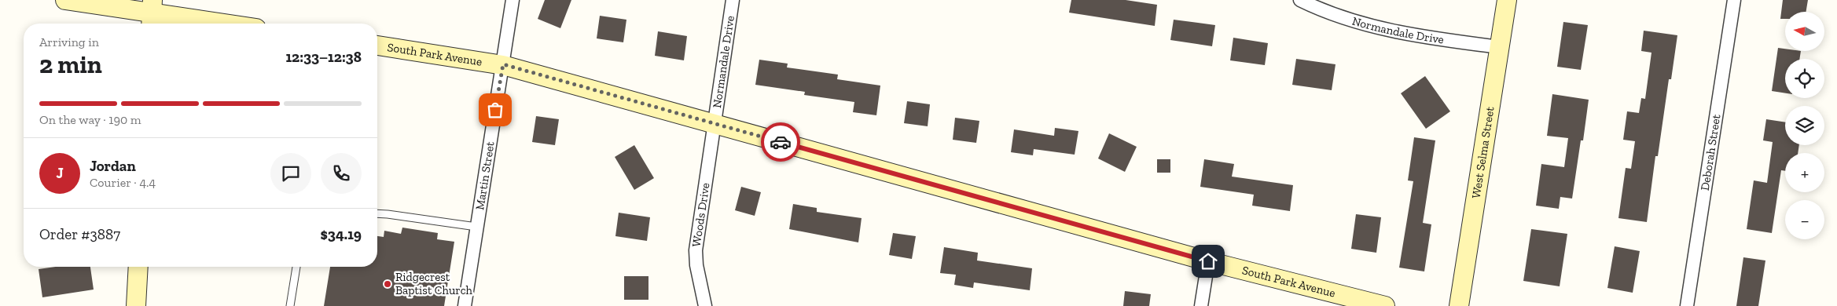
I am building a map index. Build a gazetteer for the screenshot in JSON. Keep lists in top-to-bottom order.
{
  "streets": {
    "street": [
      "Normandale Drive",
      "South Park Avenue",
      "West Selma Street",
      "Deborah Street",
      "Martin Street",
      "Woods Drive"
    ]
  },
  "crossings": [
    ["Normandale Drive", "South Park Avenue"],
    ["Normandale Drive", "West Selma Street"],
    ["Normandale Drive", "Woods Drive"],
    ["South Park Avenue", "Martin Street"],
    ["South Park Avenue", "Woods Drive"]
  ],
  "places": ["Ridgecrest Baptist Church"],
  "north": "left",
  "page": {
    "map_buttons": ["+", "−"],
    "heading": ["2 min", "Arriving in", "12:33–12:38"],
    "panel": [
      "Jordan",
      "Courier · 4.4",
      "Order #3887",
      "$34.19"
    ],
    "bar": "On the way · 190 m",
    "round": "J"
  }
}
